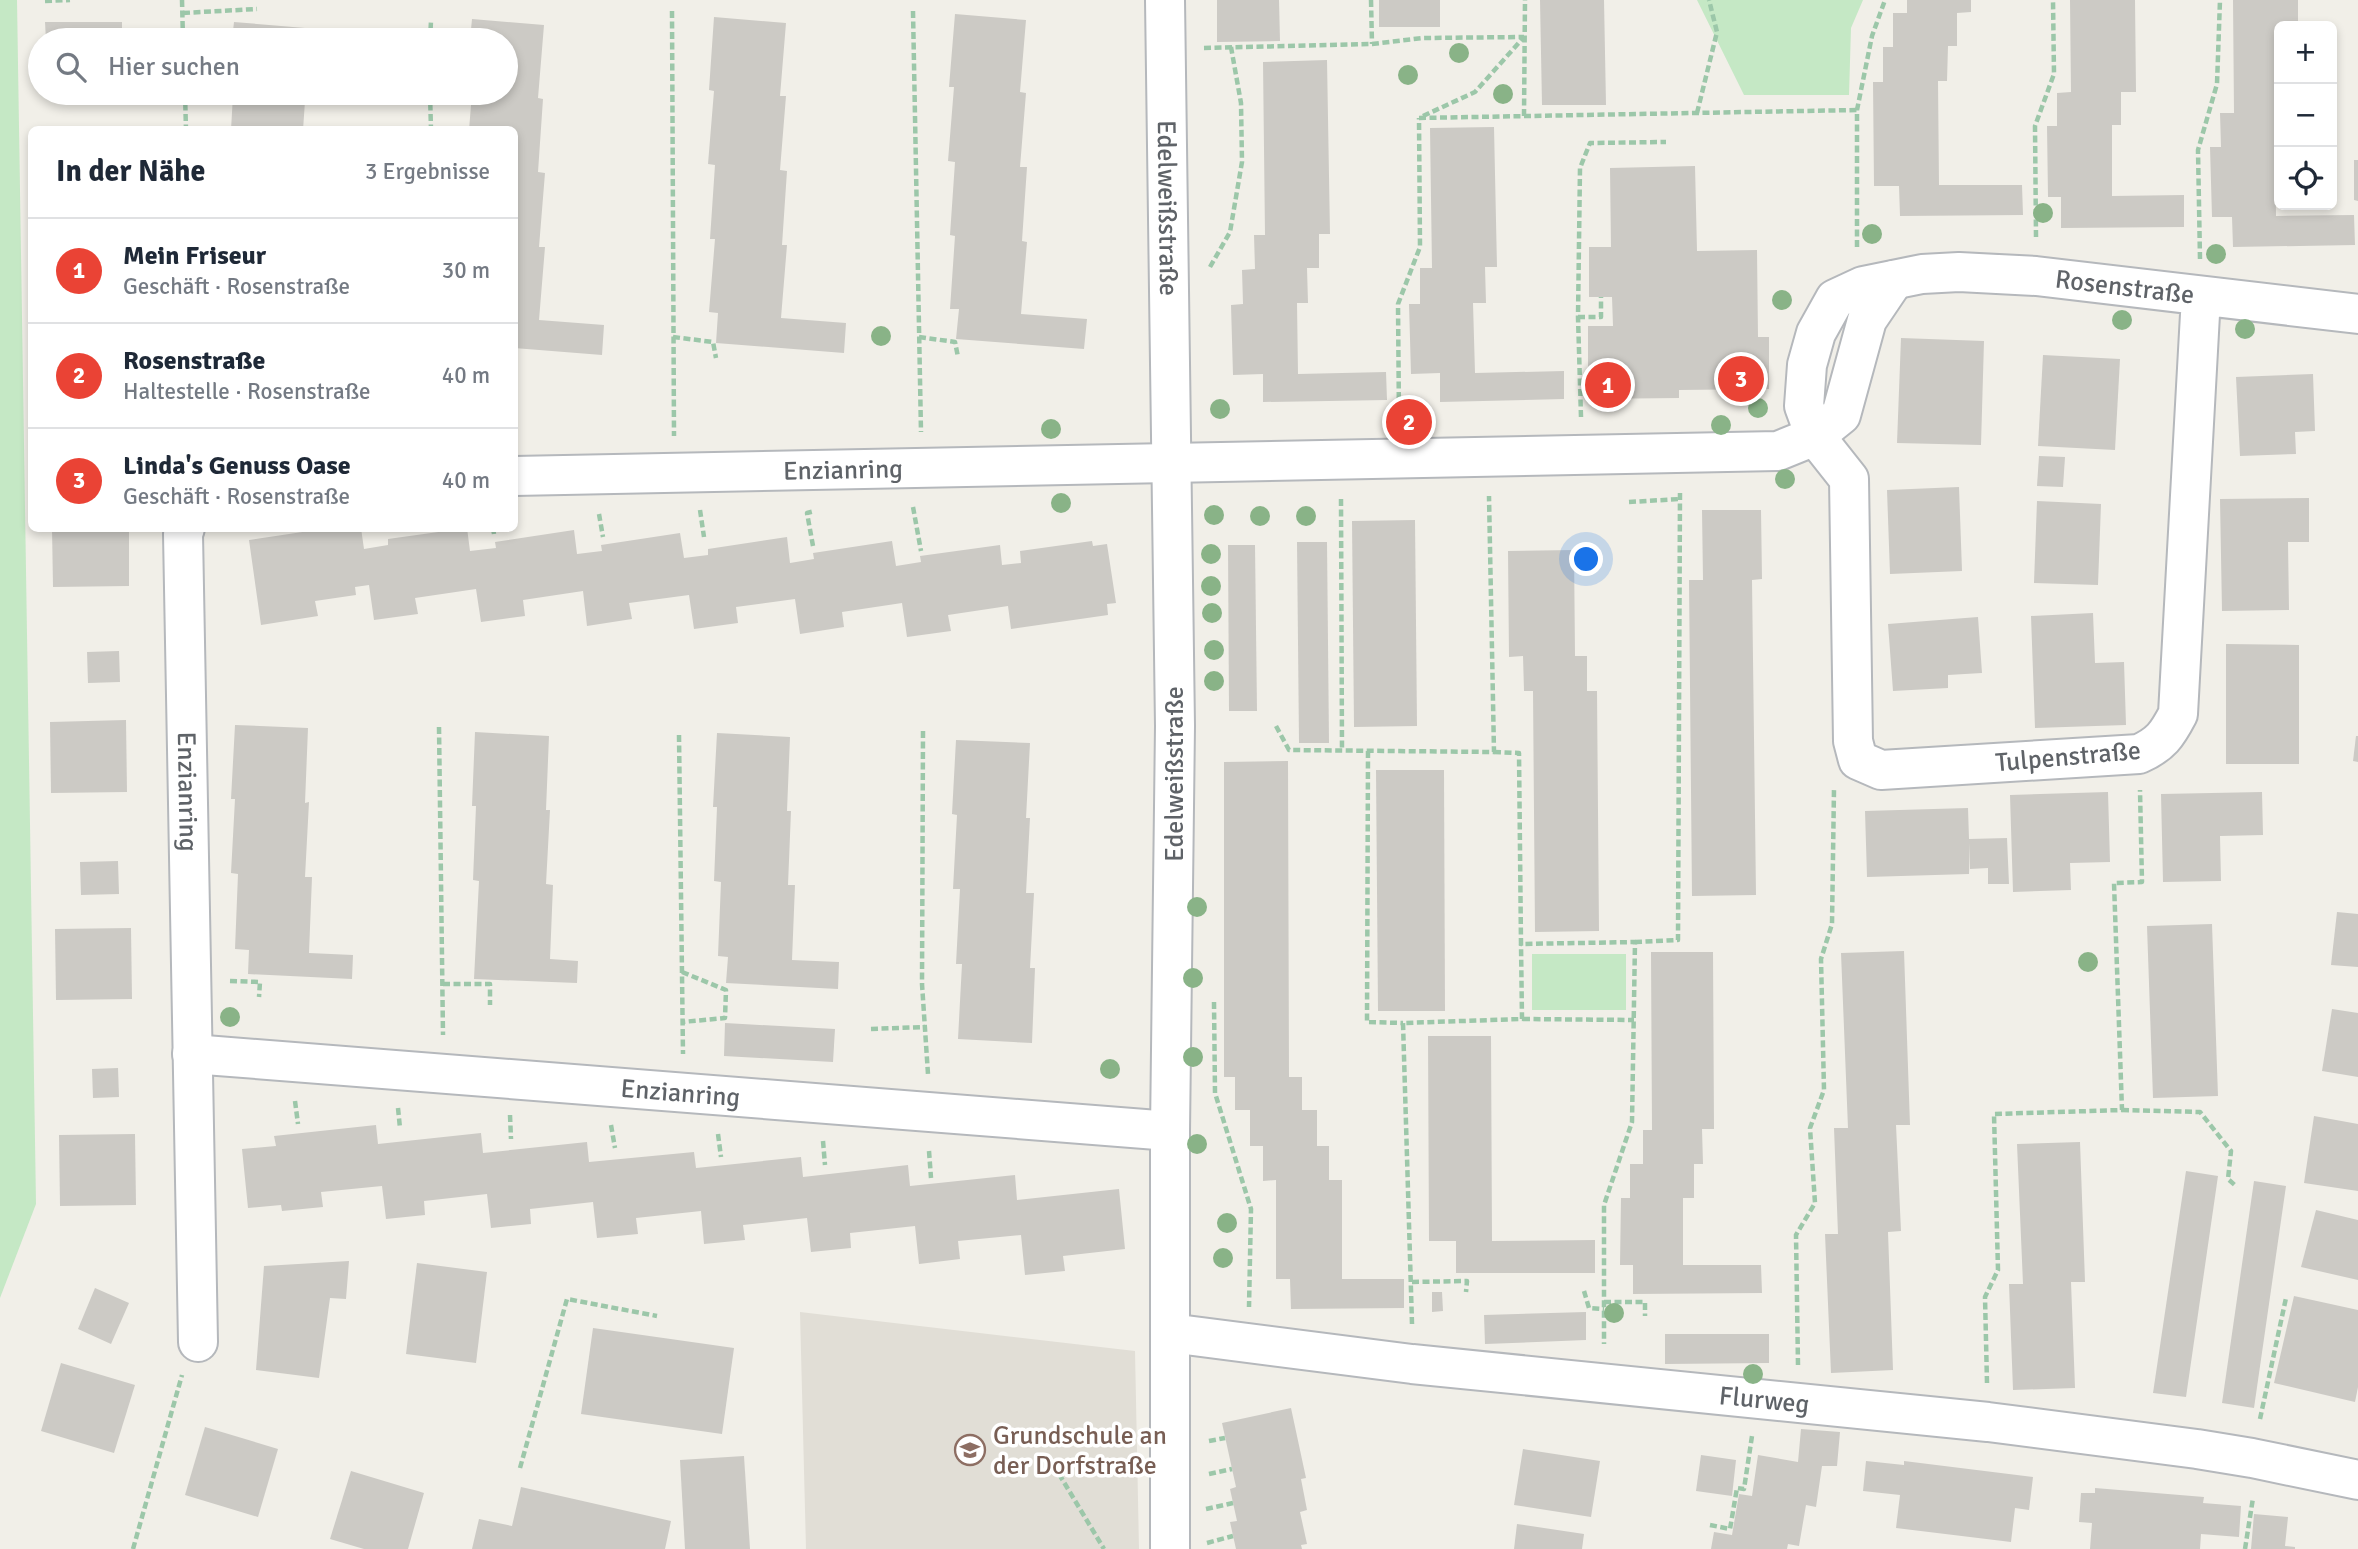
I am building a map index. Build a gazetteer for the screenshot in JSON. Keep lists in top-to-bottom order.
{
  "streets": {
    "street": [
      "Edelweißstraße",
      "Rosenstraße",
      "Enzianring",
      "Tulpenstraße",
      "Flurweg"
    ]
  },
  "crossings": [
    ["Edelweißstraße", "Rosenstraße"],
    ["Edelweißstraße", "Enzianring"],
    ["Edelweißstraße", "Flurweg"],
    ["Rosenstraße", "Enzianring"],
    ["Rosenstraße", "Tulpenstraße"]
  ],
  "places": {
    "school or university": ["Grundschule an der Dorfstraße"]
  },
  "page": {
    "map_buttons": ["+", "−"],
    "search": "Hier suchen",
    "heading": ["In der Nähe", "3 Ergebnisse"],
    "list": [
      {
        "mark": "1",
        "name": "Mein Friseur",
        "note": "Geschäft · Rosenstraße",
        "value": "30 m"
      },
      {
        "mark": "2",
        "name": "Rosenstraße",
        "note": "Haltestelle · Rosenstraße",
        "value": "40 m"
      },
      {
        "mark": "3",
        "name": "Linda's Genuss Oase",
        "note": "Geschäft · Rosenstraße",
        "value": "40 m"
      }
    ],
    "pins": ["3", "1", "2"]
  }
}
